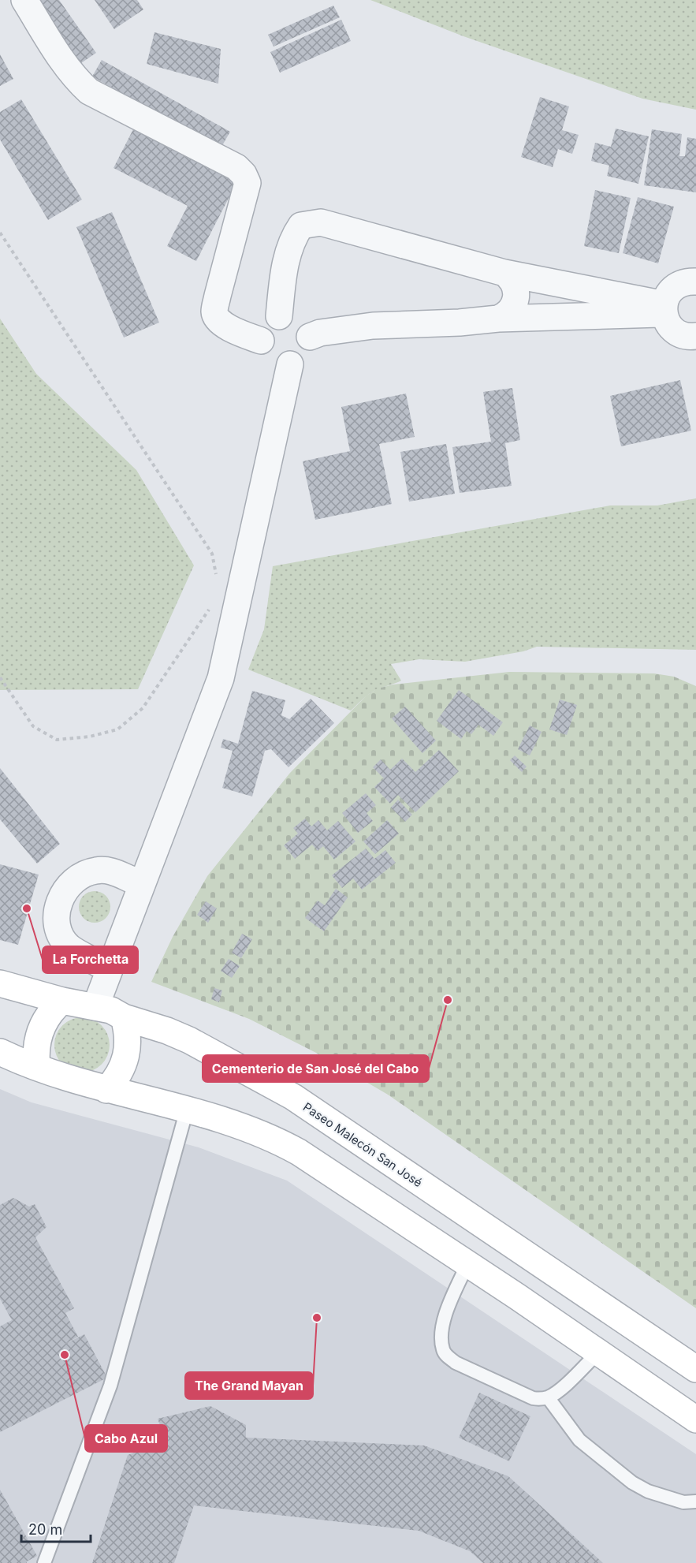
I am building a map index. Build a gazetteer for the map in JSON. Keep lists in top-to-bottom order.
{
  "streets": {
    "main road": ["Paseo Malecón San José"]
  },
  "places": [
    "La Forchetta",
    "Cementerio de San José del Cabo",
    "The Grand Mayan",
    "Cabo Azul"
  ],
  "scale_bar": "20 m"
}
